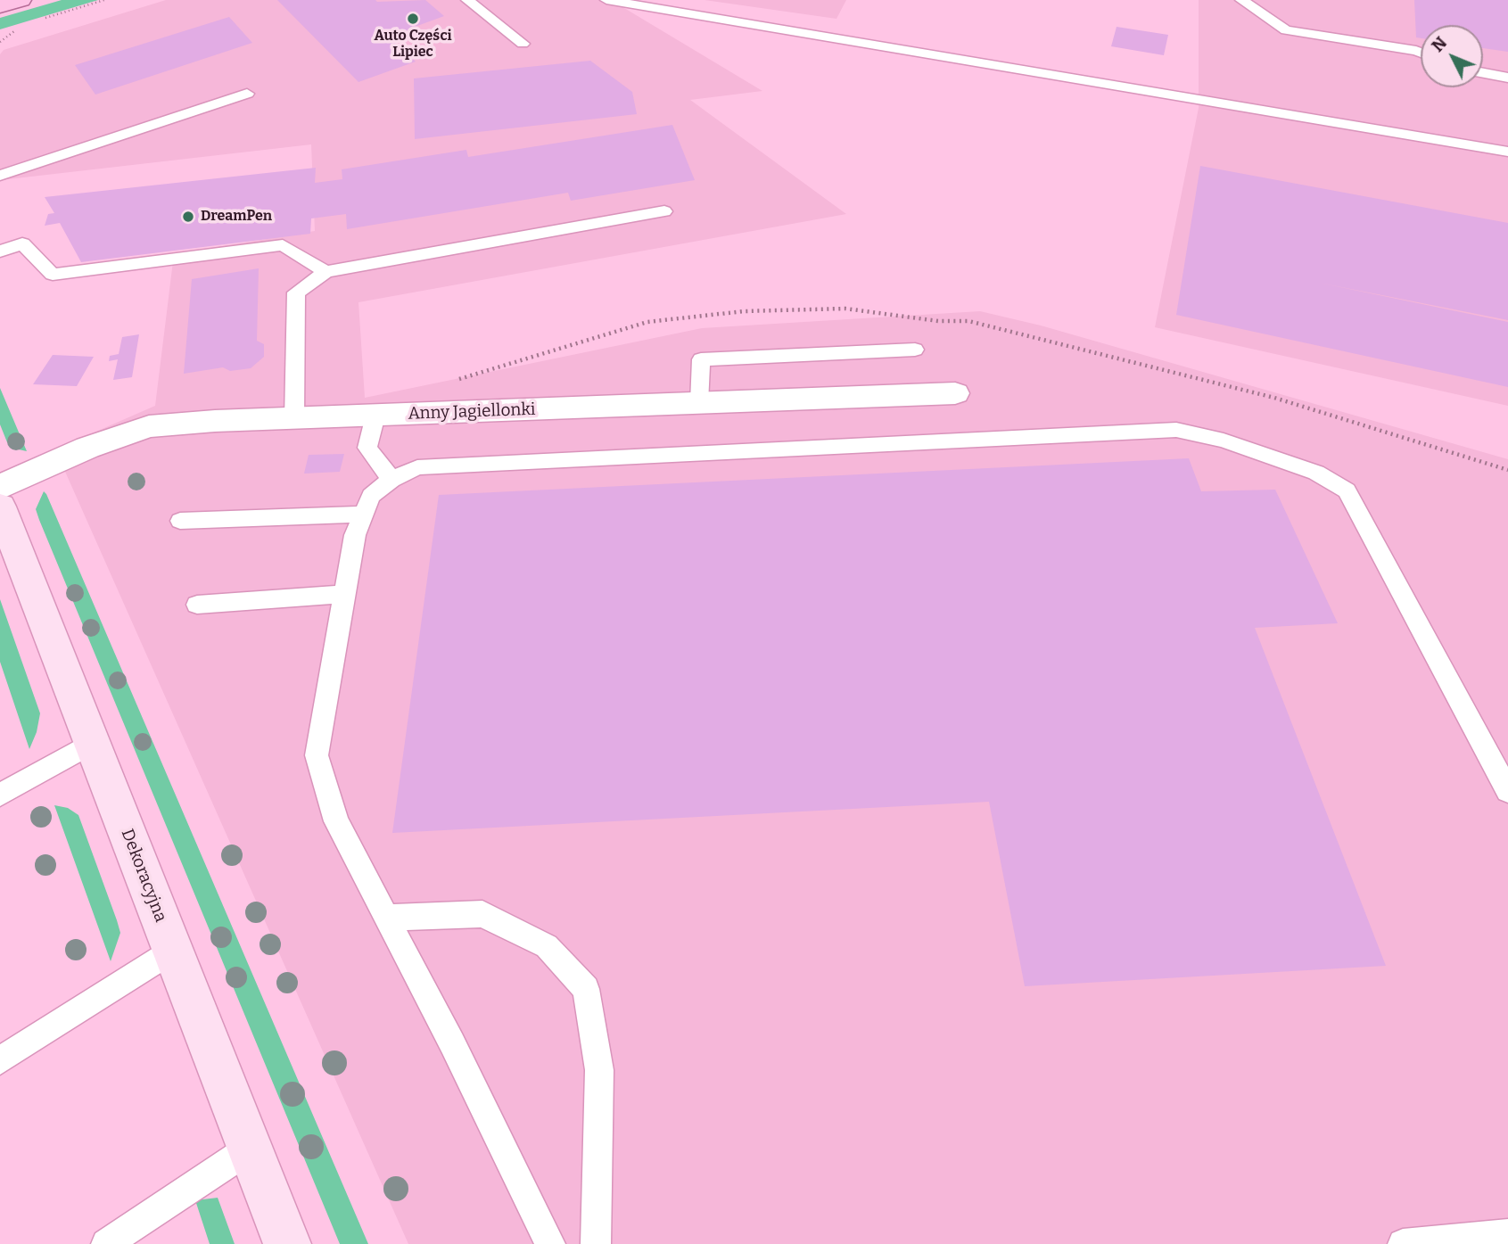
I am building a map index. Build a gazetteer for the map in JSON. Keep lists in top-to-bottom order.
{
  "streets": {
    "street": ["Anny Jagiellonki", "Dekoracyjna"]
  },
  "places": ["Auto Części Lipiec", "DreamPen"],
  "north": "top left"
}
